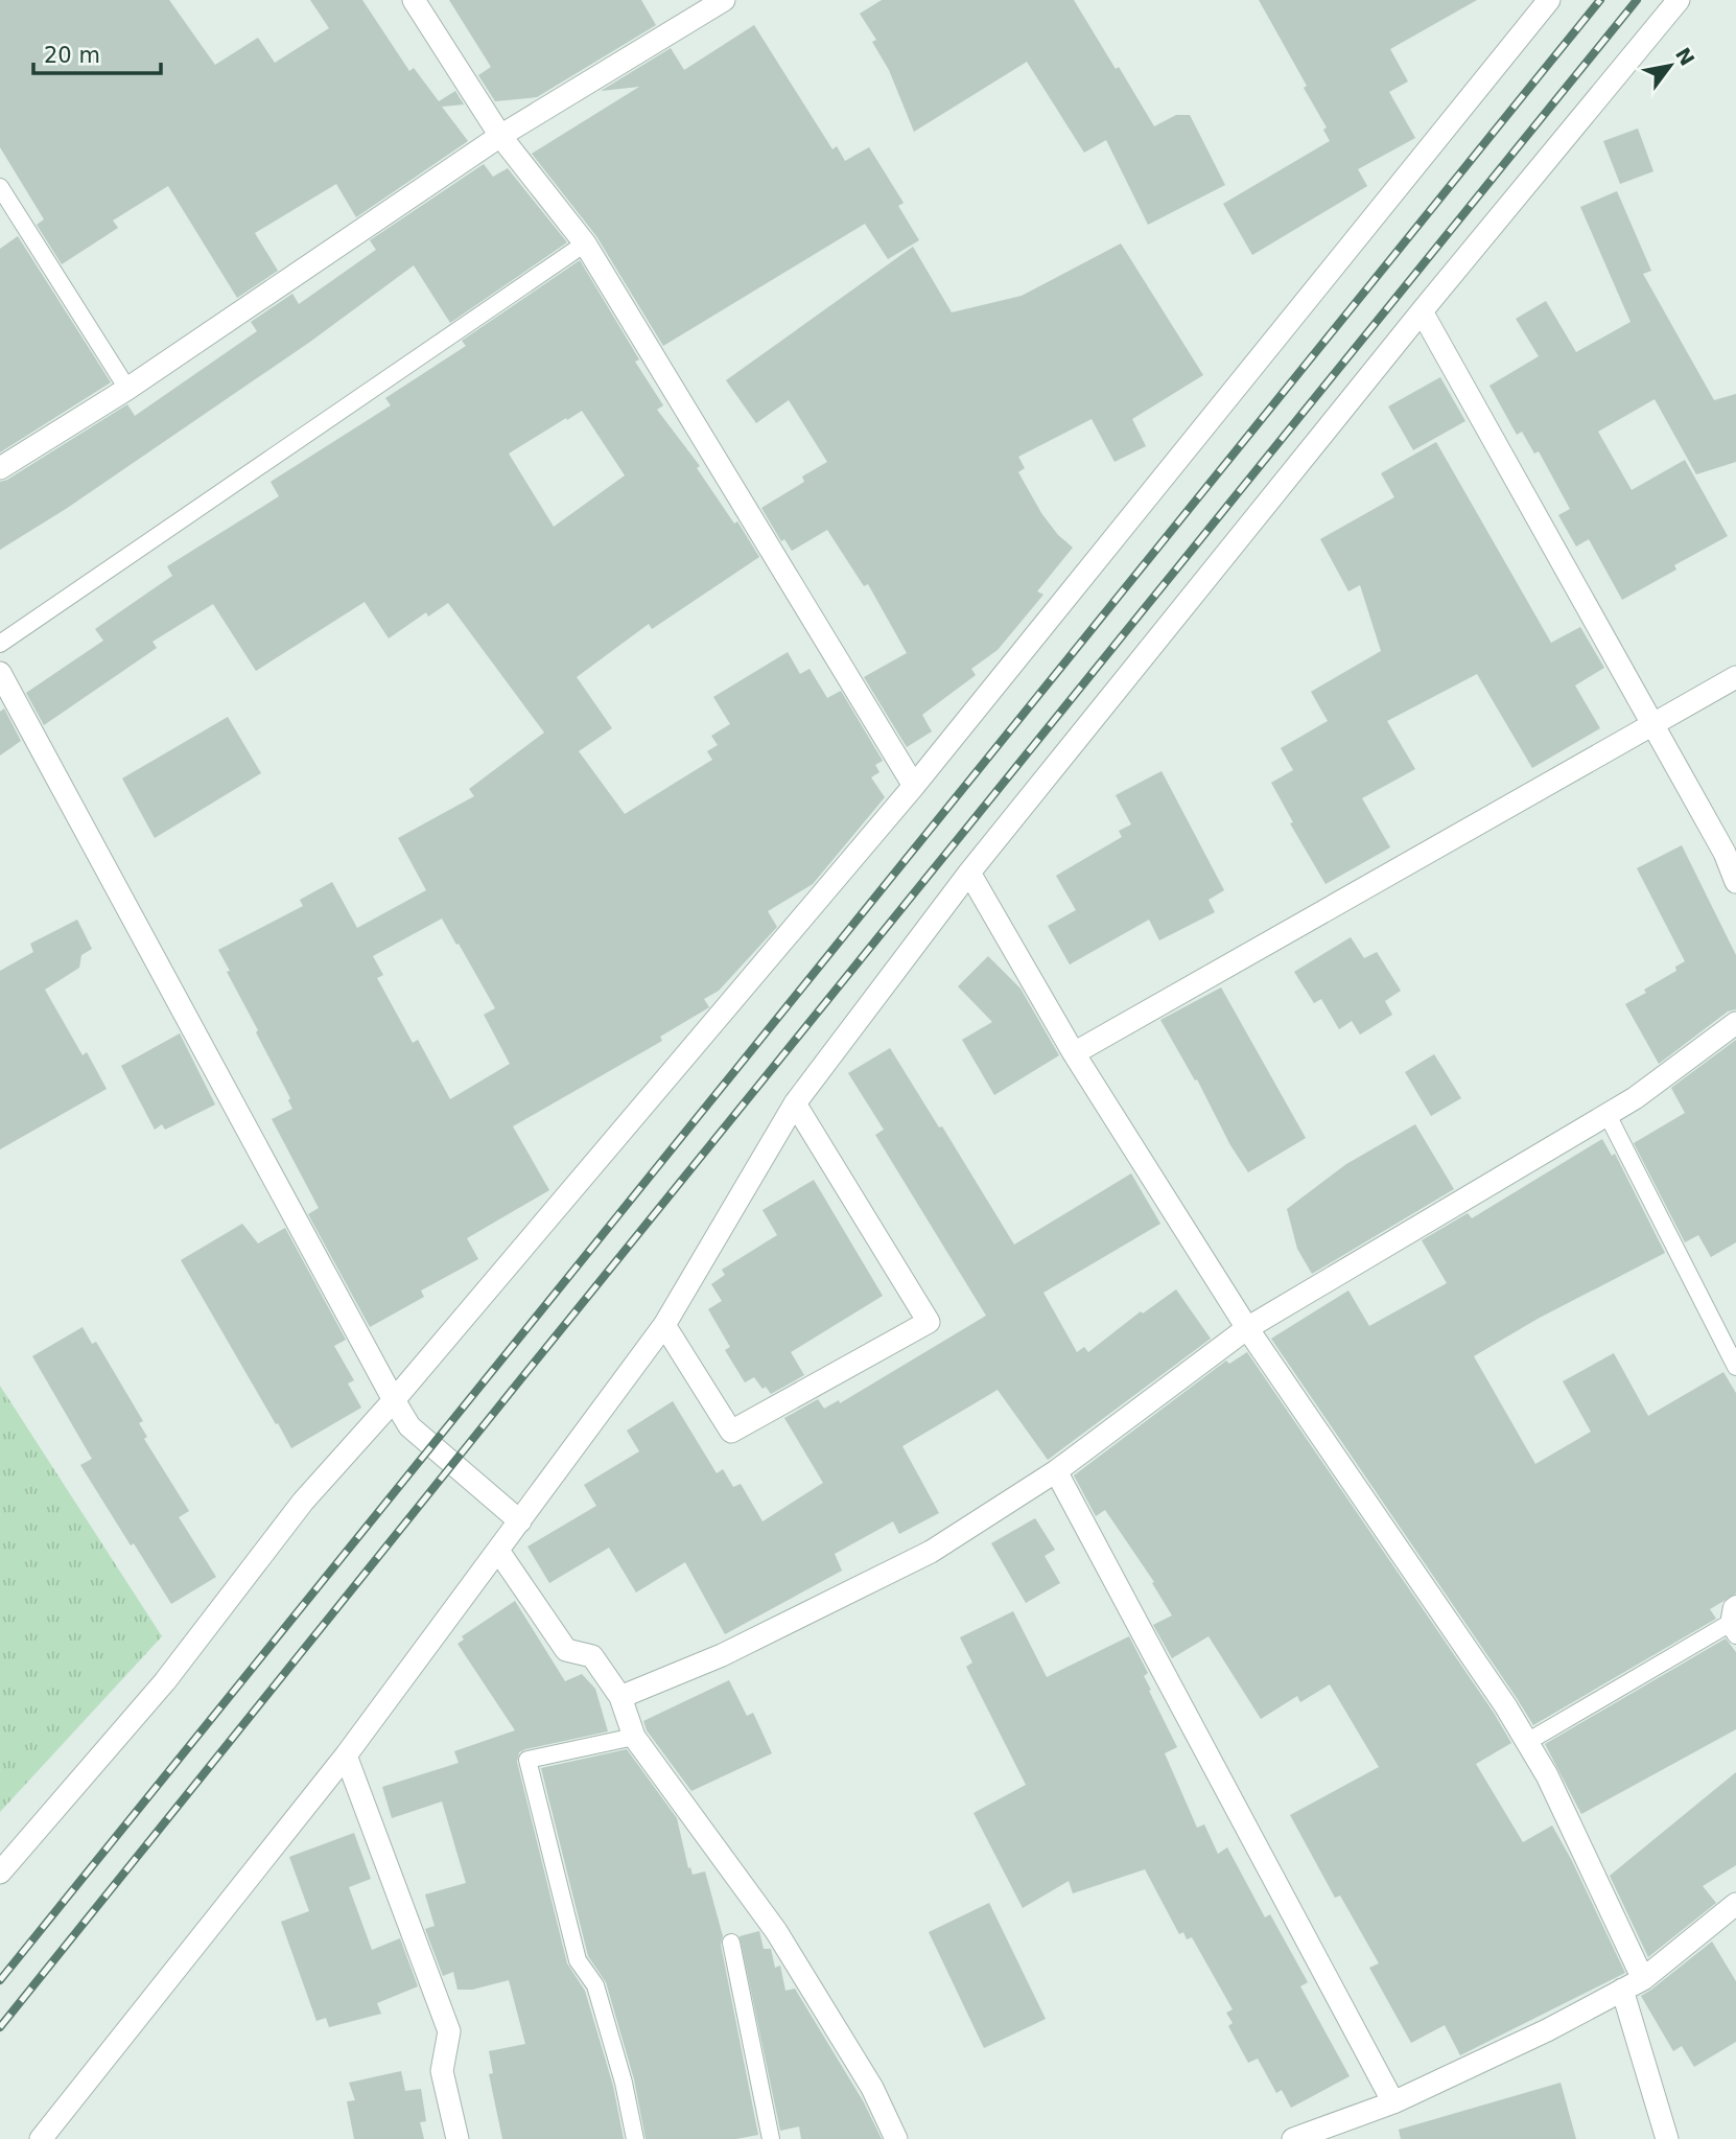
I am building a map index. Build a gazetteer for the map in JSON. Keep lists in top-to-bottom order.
{
  "scale_bar": "20 m",
  "north": "top right"
}
